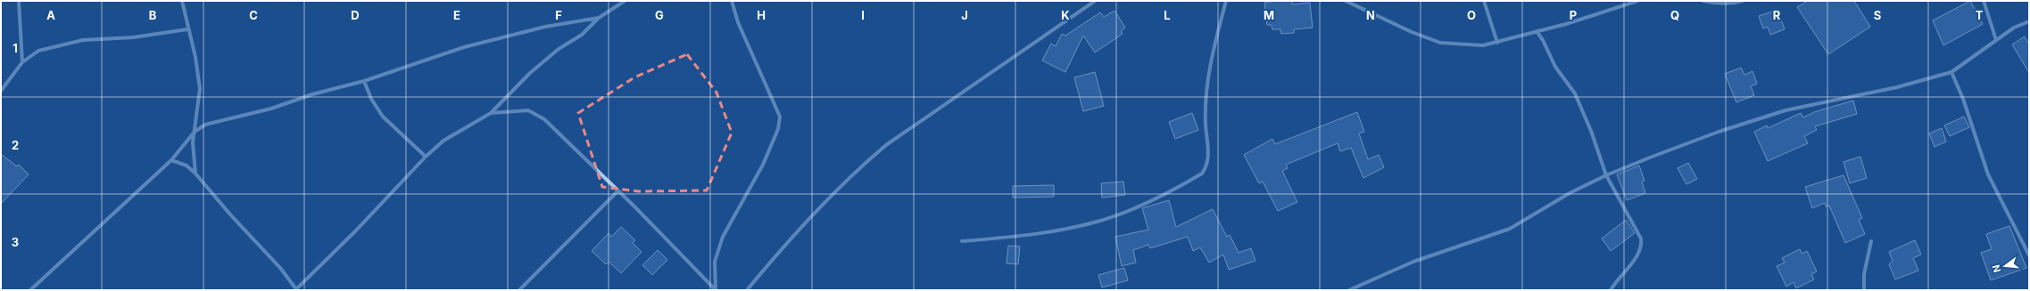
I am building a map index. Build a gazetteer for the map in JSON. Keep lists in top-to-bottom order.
{
  "north": "left",
  "grid": {
    "columns": [
      "A",
      "B",
      "C",
      "D",
      "E",
      "F",
      "G",
      "H",
      "I",
      "J",
      "K",
      "L",
      "M",
      "N",
      "O",
      "P",
      "Q",
      "R",
      "S",
      "T"
    ],
    "rows": ["1", "2", "3"]
  }
}
